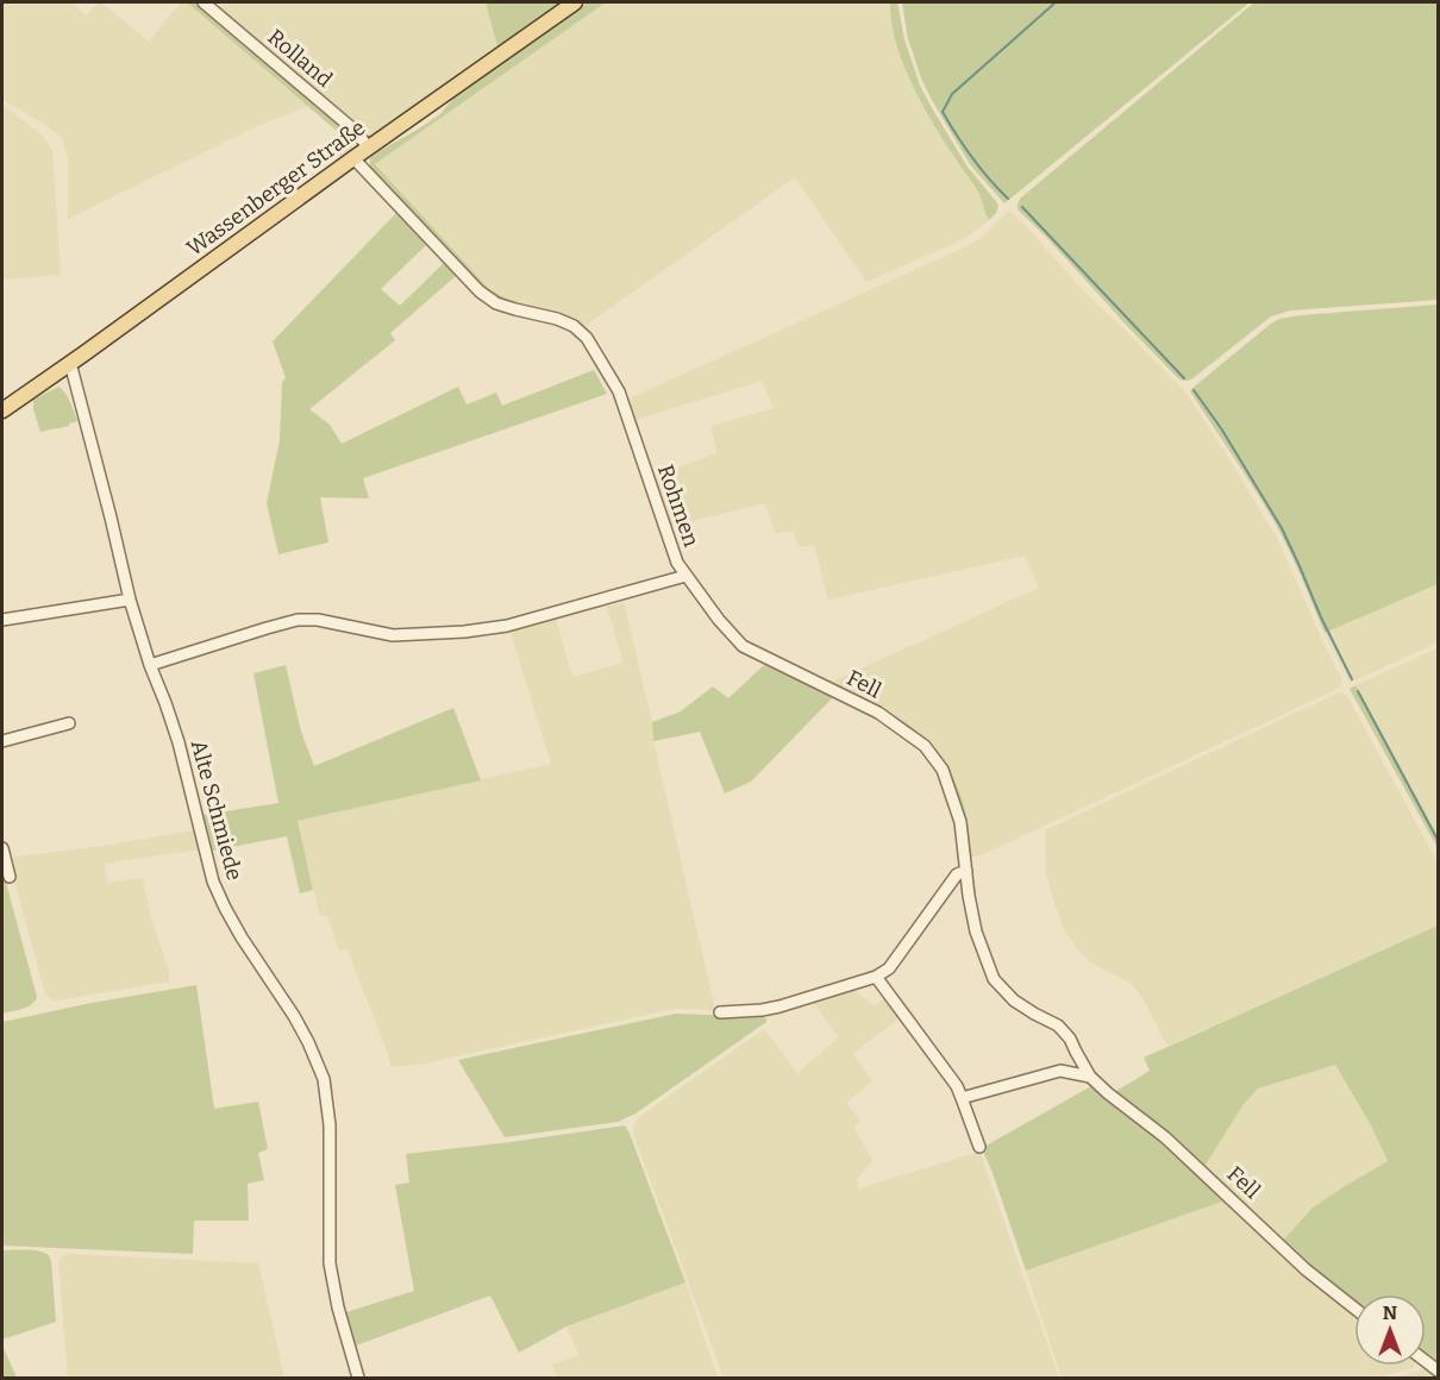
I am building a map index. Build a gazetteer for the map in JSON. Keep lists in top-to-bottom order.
{
  "streets": {
    "main road": ["Wassenberger Straße"],
    "street": [
      "Rolland",
      "Rohmen",
      "Fell",
      "Alte Schmiede"
    ]
  },
  "crossings": [
    ["Rolland", "Wassenberger Straße"],
    ["Wassenberger Straße", "Rohmen"],
    ["Wassenberger Straße", "Alte Schmiede"],
    ["Rohmen", "Fell"],
    ["Rohmen", "Alte Schmiede"]
  ],
  "north": "top"
}
